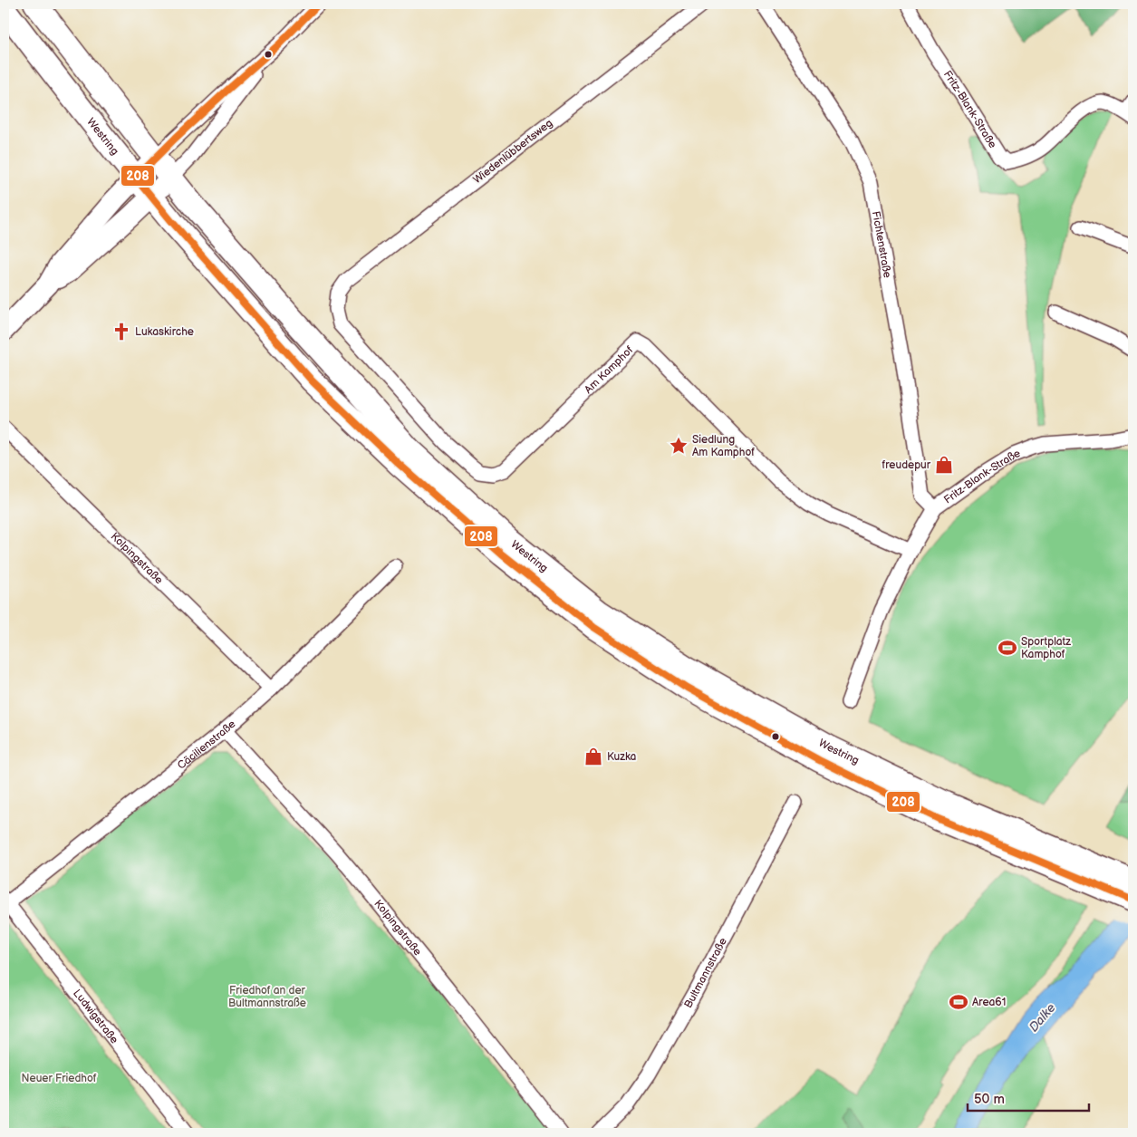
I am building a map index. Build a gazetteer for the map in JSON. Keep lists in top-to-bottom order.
{
  "streets": {
    "main road": ["Westring"],
    "street": [
      "Fritz-Blank-Straße",
      "Wiedenlübbertsweg",
      "Fichtenstraße",
      "Am Kamphof",
      "Kolpingstraße",
      "Cäcilienstraße",
      "Bultmannstraße",
      "Ludwigstraße"
    ]
  },
  "crossings": [
    ["Fritz-Blank-Straße", "Fichtenstraße"],
    ["Fritz-Blank-Straße", "Am Kamphof"],
    ["Wiedenlübbertsweg", "Am Kamphof"],
    ["Kolpingstraße", "Cäcilienstraße"],
    ["Cäcilienstraße", "Ludwigstraße"]
  ],
  "water": ["Dalke"],
  "parks": ["Friedhof an der Bultmannstraße", "Neuer Friedhof"],
  "places": {
    "church": ["Lukaskirche"],
    "place": ["Siedlung Am Kamphof"],
    "shop": ["freudepur", "Kuzka"],
    "sports": ["Sportplatz Kamphof", "Area61"]
  },
  "lines": ["transit line 208"],
  "scale_bar": "50 m"
}
